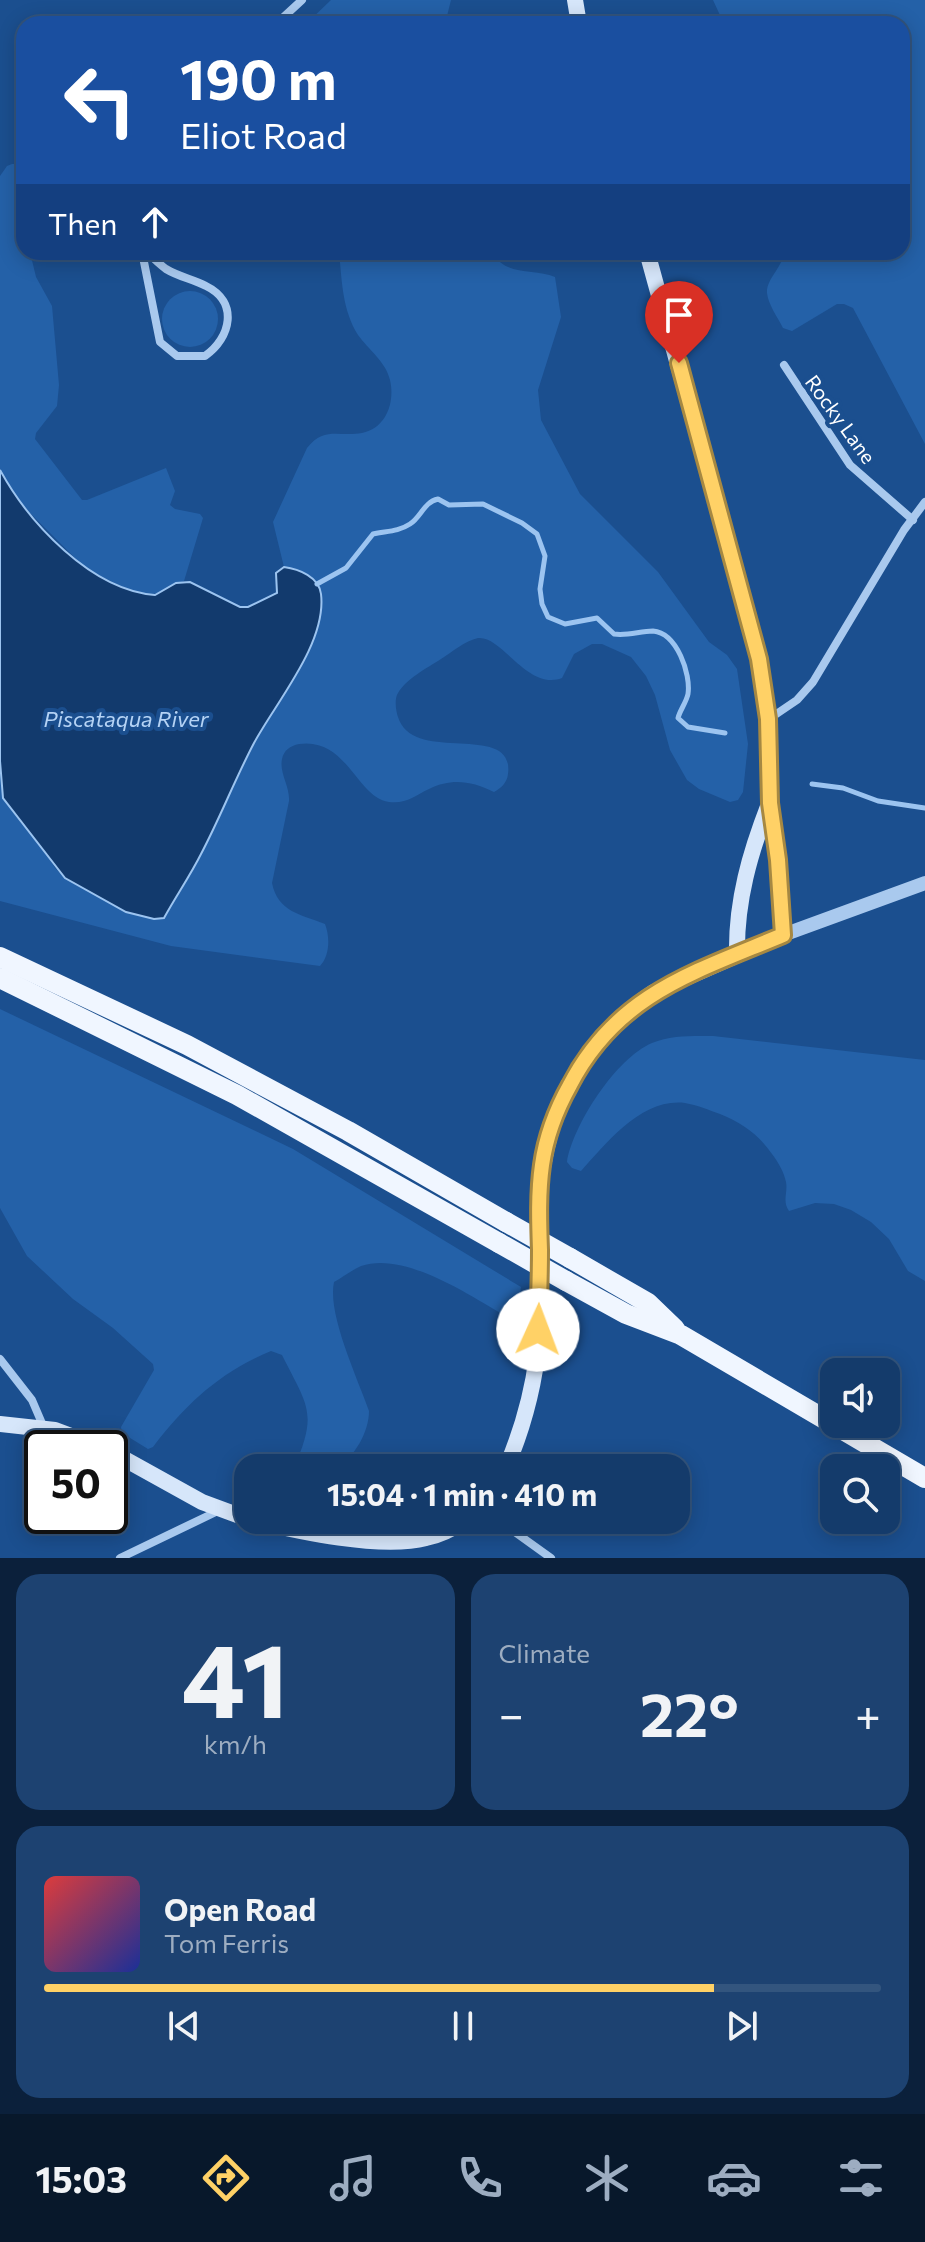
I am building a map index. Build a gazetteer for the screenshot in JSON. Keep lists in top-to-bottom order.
{
  "streets": {
    "street": ["Rocky Lane"]
  },
  "water": ["Piscataqua River"],
  "page": {
    "turn": ["190 m", "Eliot Road"],
    "then": "Then",
    "limit": "50",
    "trip": "15:04 · 1 min · 410 m",
    "tile": [
      ["41", "km/h"],
      "Climate"
    ],
    "heat": ["−", "22°", "+"],
    "song": ["Open Road", "Tom Ferris"],
    "tabs": "15:03"
  }
}
